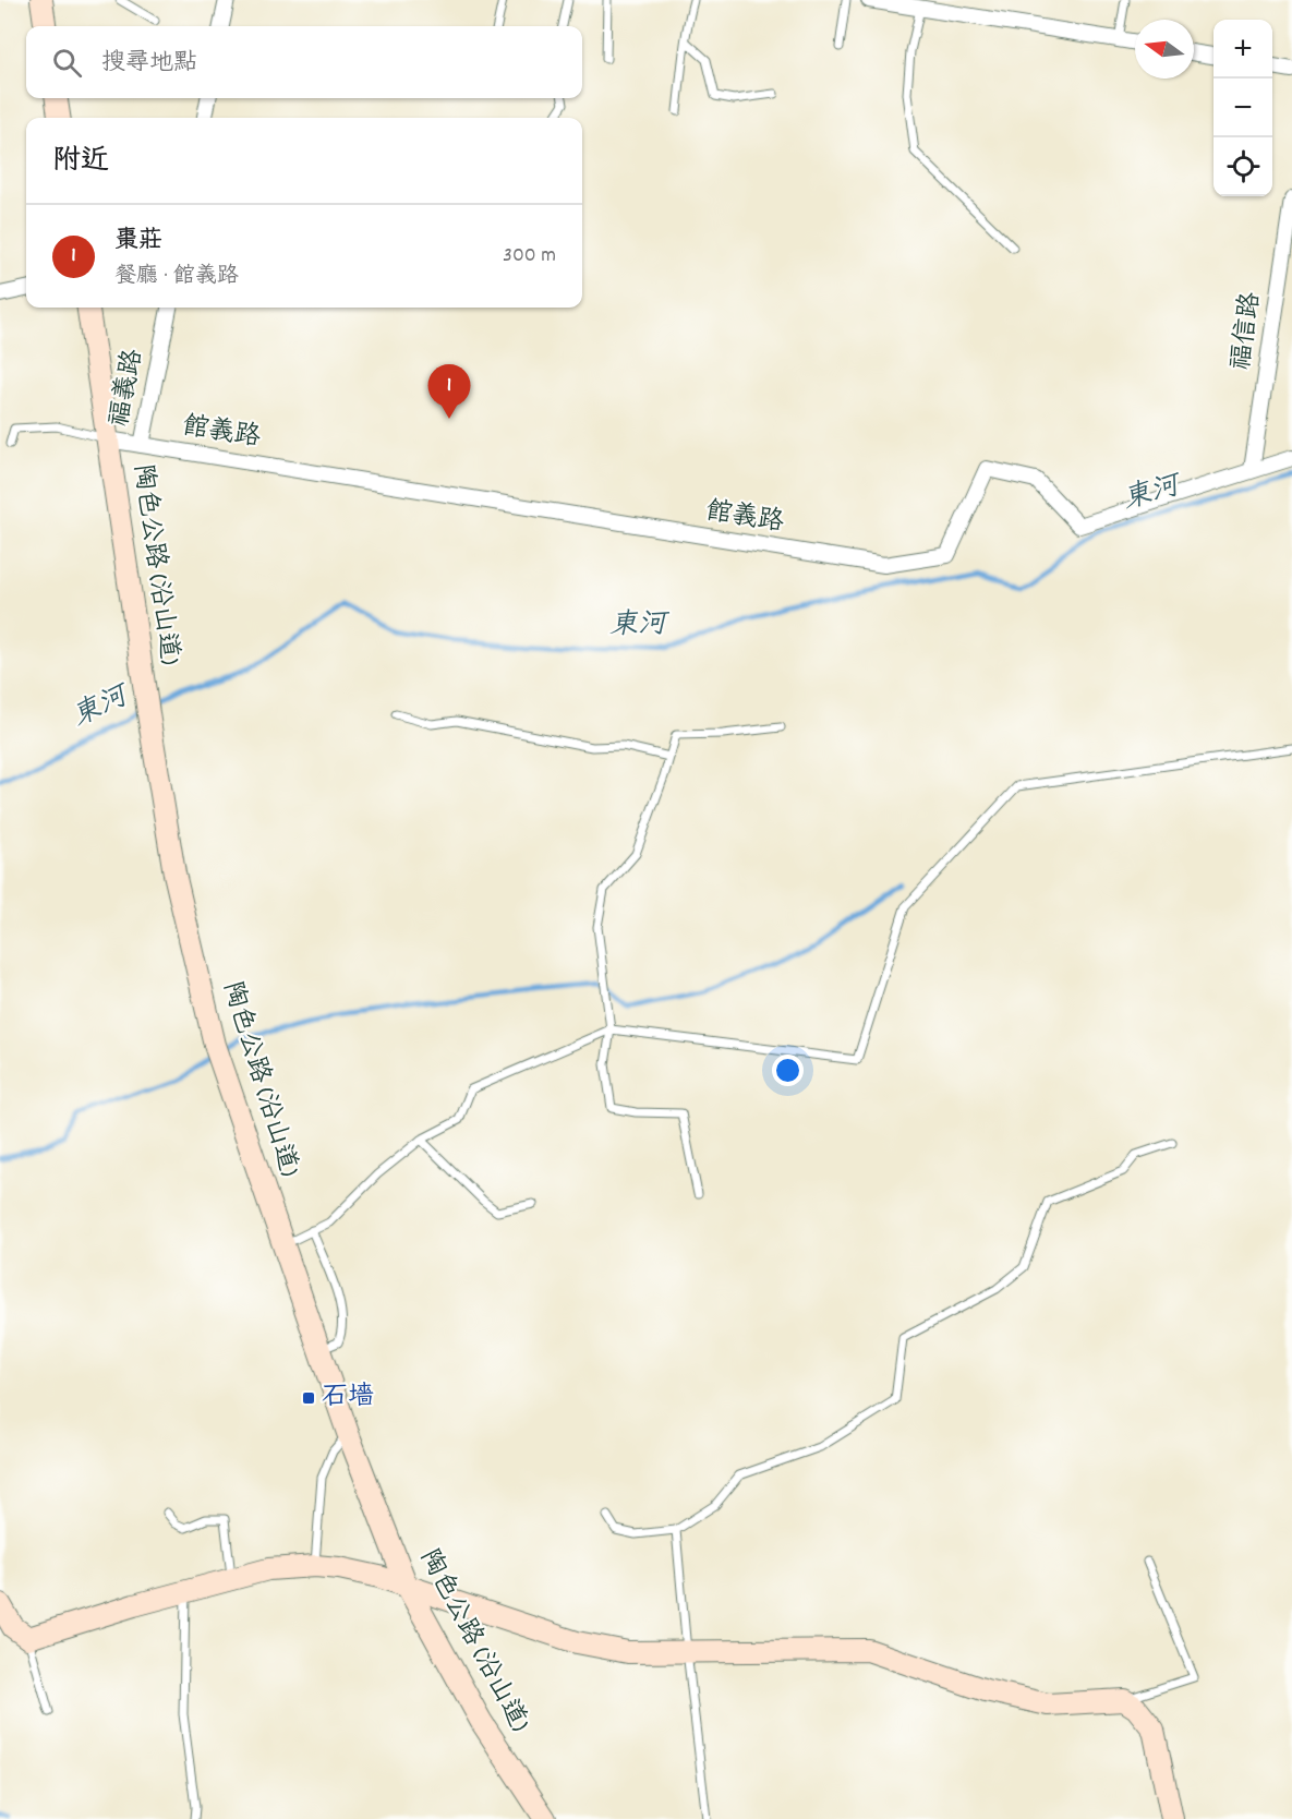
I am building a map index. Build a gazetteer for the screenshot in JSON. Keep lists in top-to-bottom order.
{
  "streets": {
    "main road": ["陶色公路 (沿山道)"],
    "street": ["福信路", "福義路", "館義路"]
  },
  "crossings": [
    ["福信路", "館義路"],
    ["福義路", "館義路"],
    ["館義路", "陶色公路 (沿山道)"]
  ],
  "water": ["東河"],
  "places": {
    "transit": ["石墻"]
  },
  "north": "left",
  "page": {
    "map_buttons": ["+", "−"],
    "search": "搜尋地點",
    "heading": "附近",
    "list": [
      {
        "mark": "1",
        "name": "棗莊",
        "note": "餐廳 · 館義路",
        "value": "300 m"
      }
    ],
    "pins": "1"
  }
}
